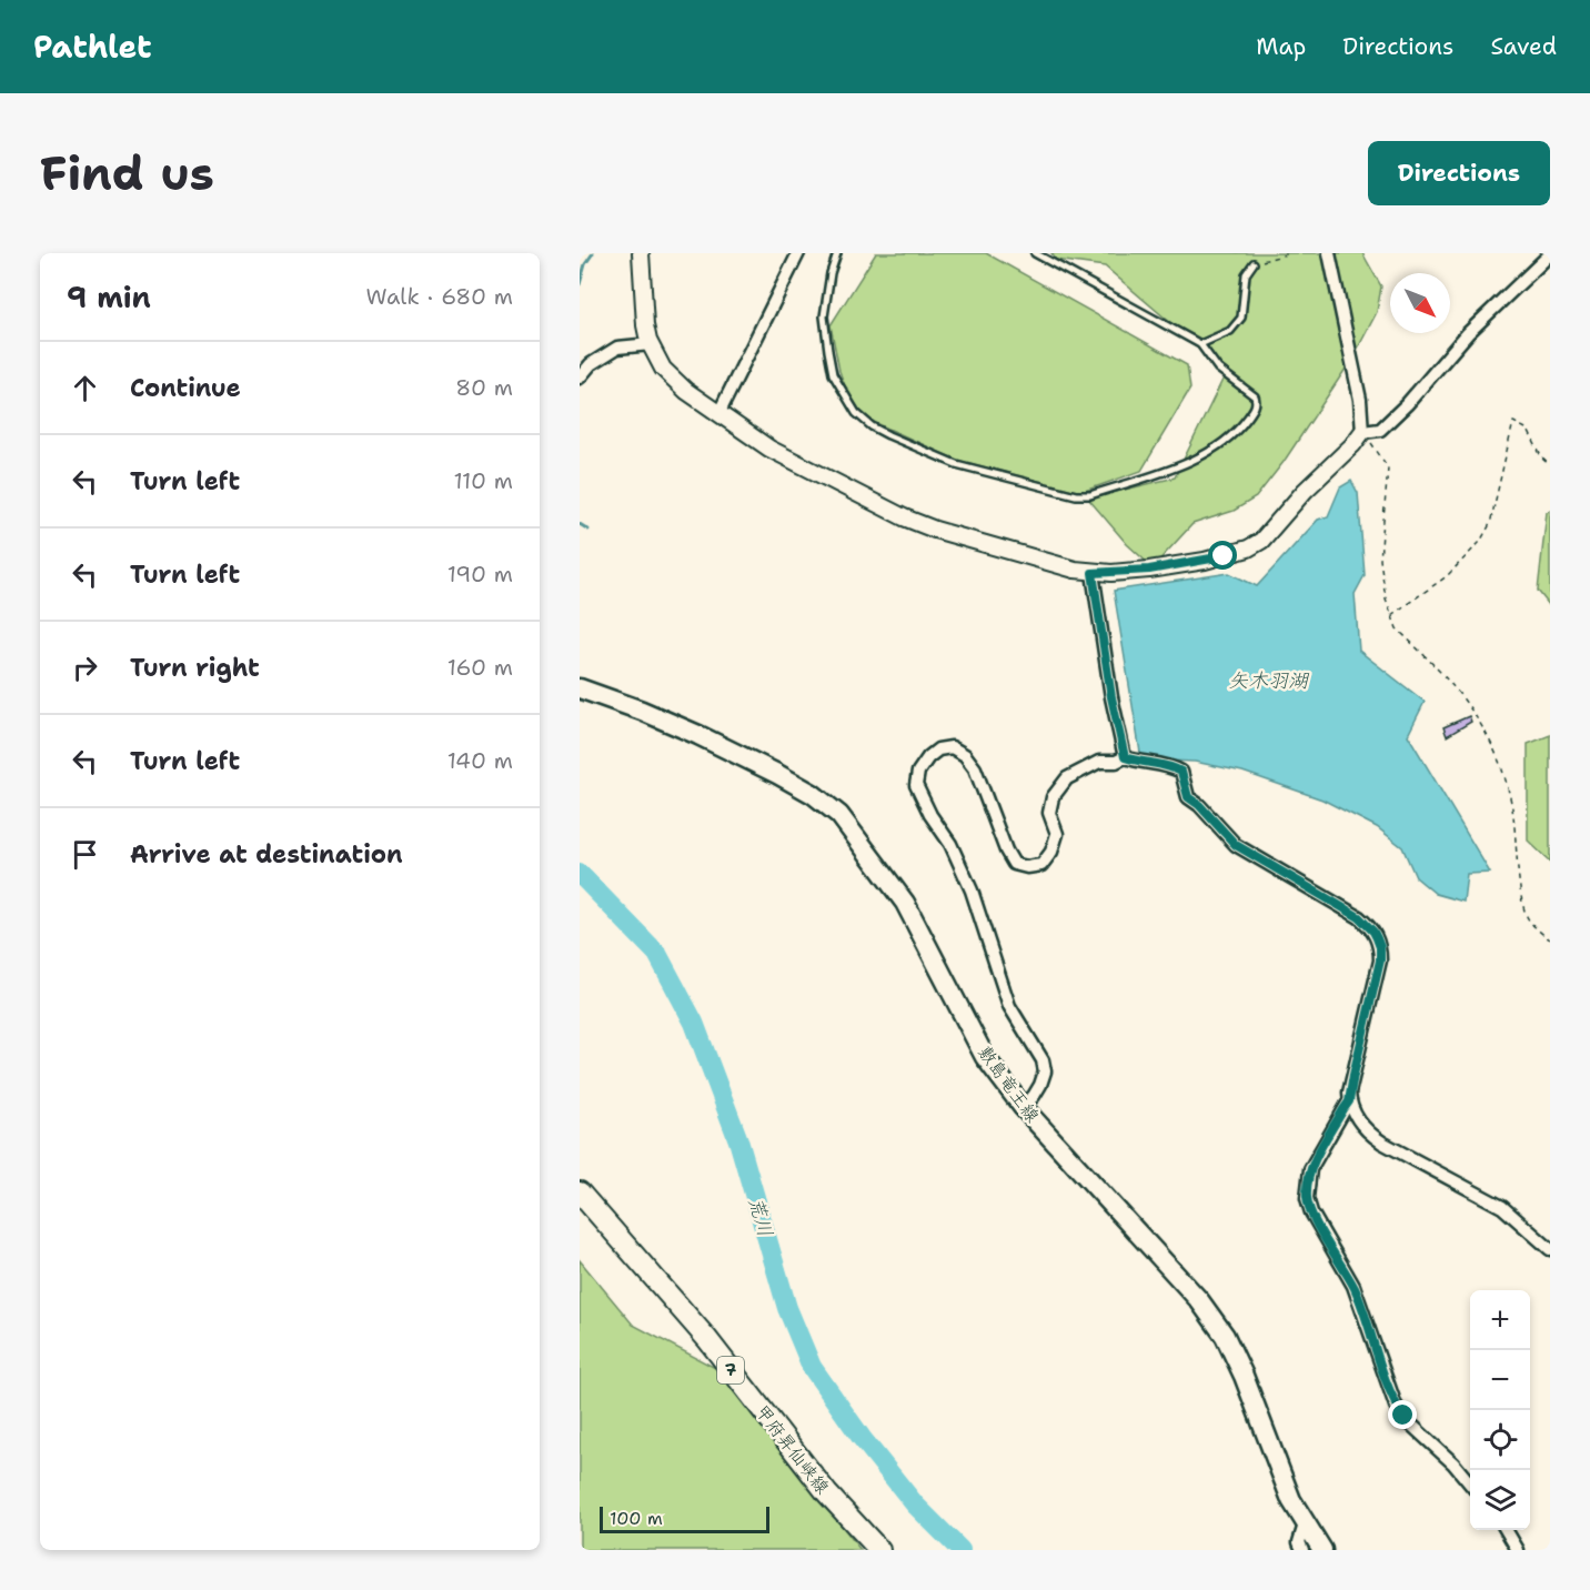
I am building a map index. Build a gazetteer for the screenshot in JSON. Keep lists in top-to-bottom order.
{
  "streets": {
    "main road": ["敷島竜王線", "7", "甲府昇仙峡線"]
  },
  "water": ["矢木羽湖", "荒川"],
  "scale_bar": "100 m",
  "north": "bottom right",
  "page": {
    "header": "Pathlet",
    "nav": ["Map", "Directions", "Saved"],
    "buttons": "Directions",
    "title": "Find us",
    "heading": ["9 min", "Walk · 680 m"],
    "list": [
      ["Continue", "80 m"],
      ["Turn left", "110 m"],
      ["Turn left", "190 m"],
      ["Turn right", "160 m"],
      ["Turn left", "140 m"],
      "Arrive at destination"
    ],
    "map_buttons": ["+", "−"],
    "scale": "100 m"
  }
}
